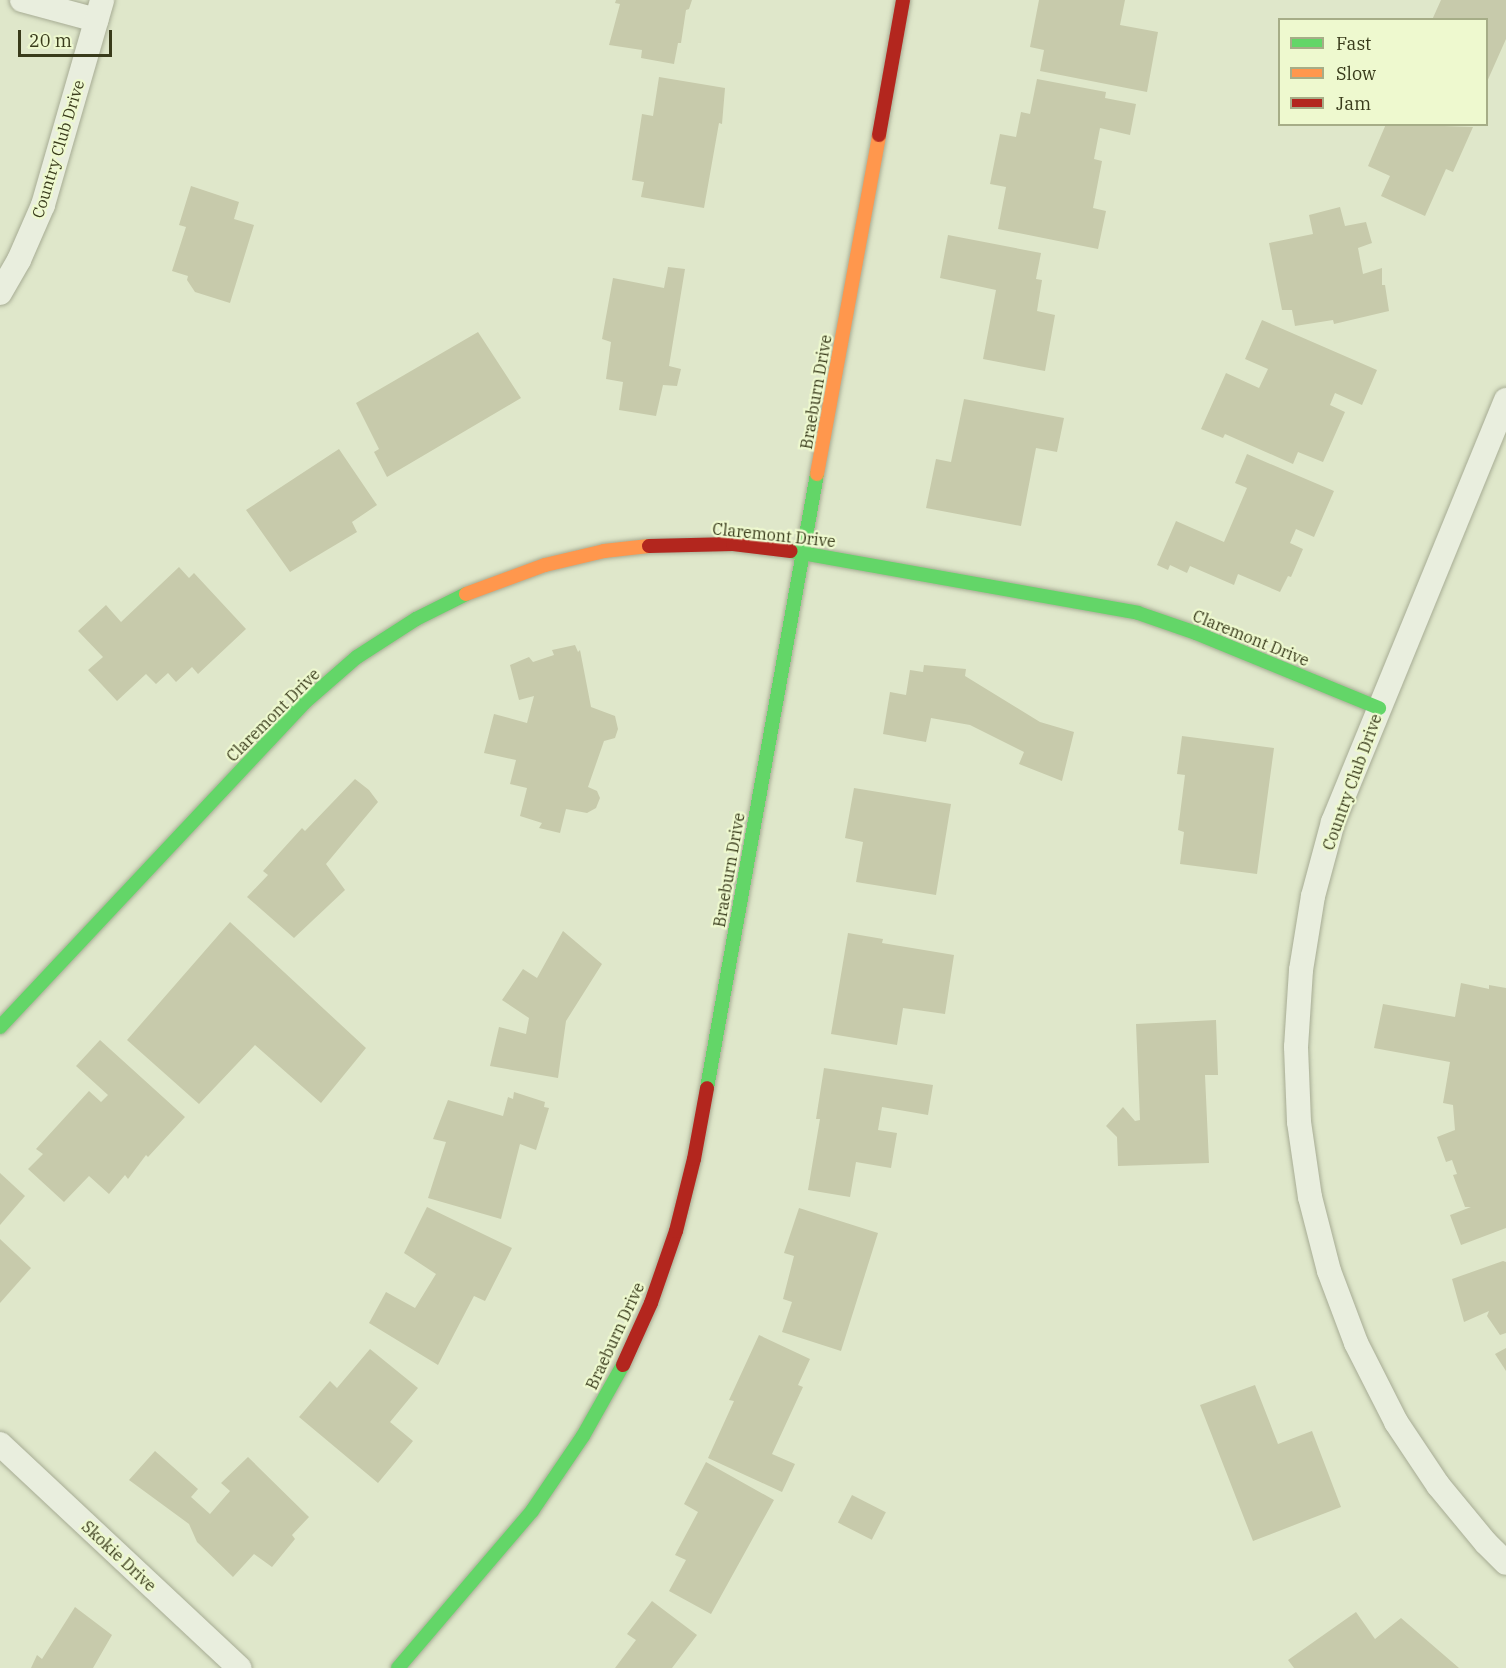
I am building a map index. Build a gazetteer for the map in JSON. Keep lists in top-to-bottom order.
{
  "streets": {
    "street": [
      "Country Club Drive",
      "Braeburn Drive",
      "Claremont Drive",
      "Skokie Drive"
    ]
  },
  "crossings": [
    ["Country Club Drive", "Claremont Drive"],
    ["Braeburn Drive", "Claremont Drive"]
  ],
  "legend": ["Fast", "Slow", "Jam"],
  "scale_bar": "20 m"
}
